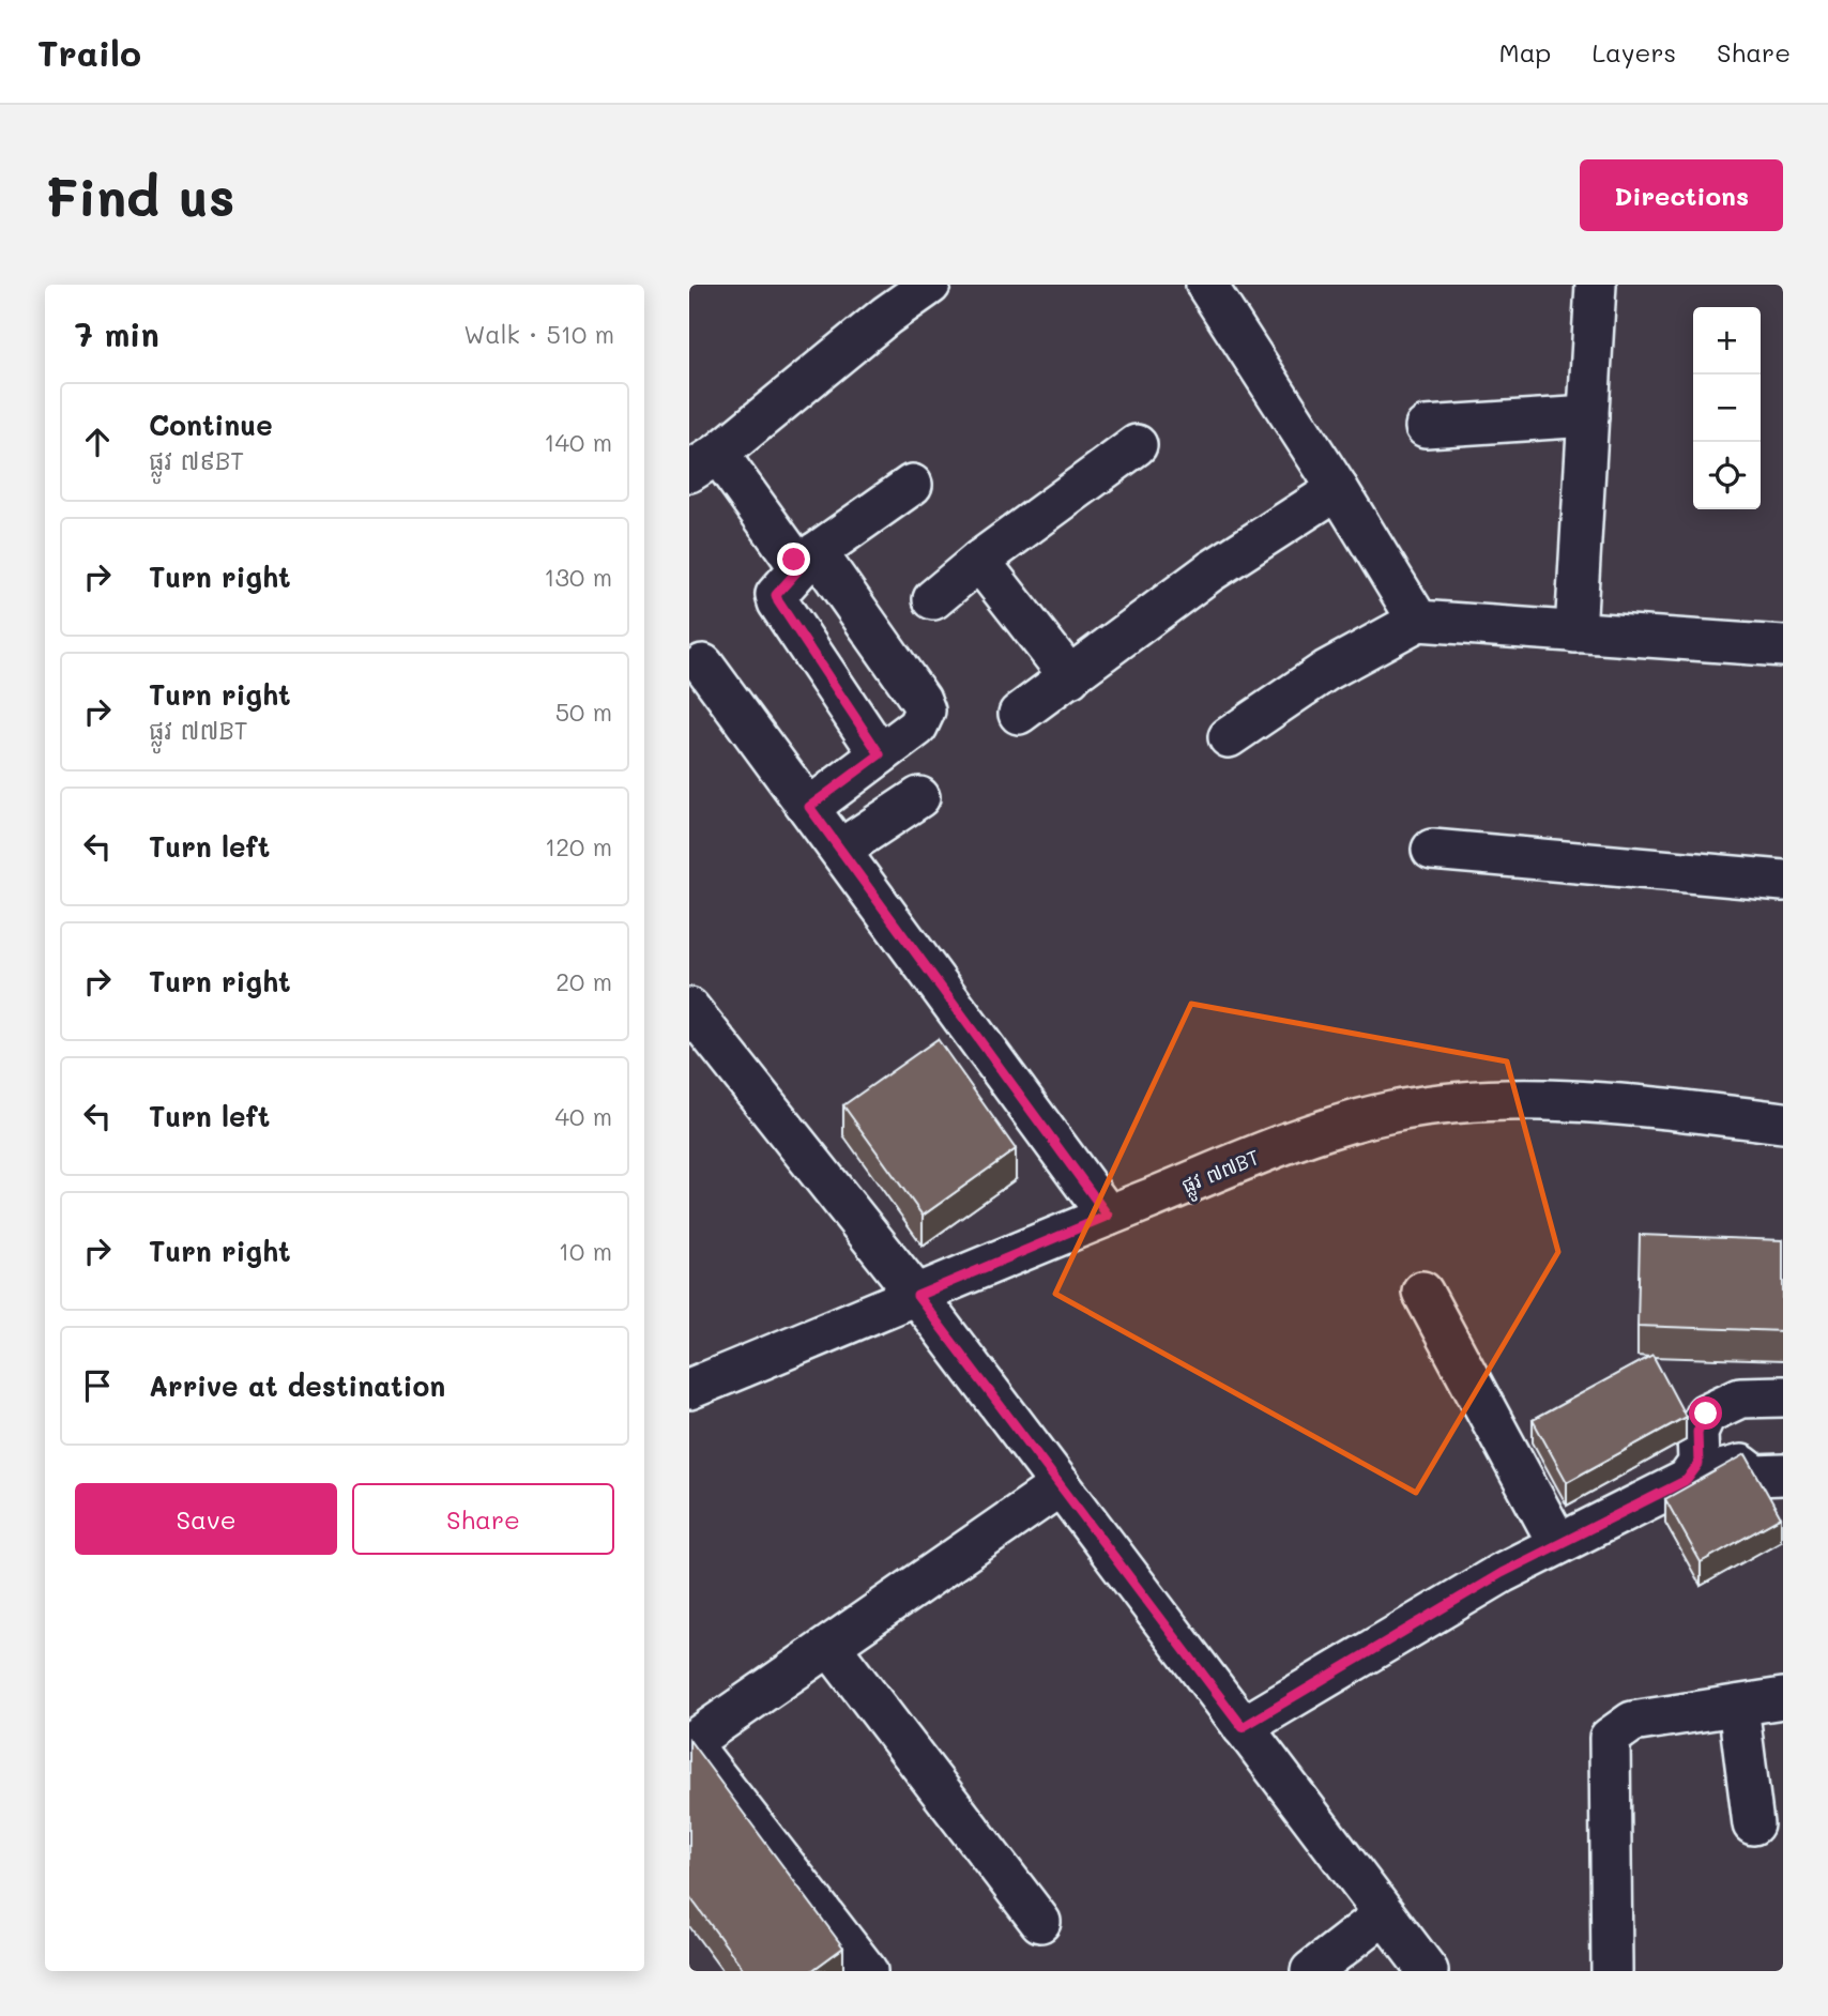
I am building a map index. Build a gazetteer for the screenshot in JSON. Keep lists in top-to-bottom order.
{
  "streets": {
    "street": ["ផ្លូវ ៧៧BT"]
  },
  "page": {
    "header": "Trailo",
    "nav": ["Map", "Layers", "Share"],
    "buttons": [
      "Directions",
      ["Save", "Share"]
    ],
    "title": "Find us",
    "heading": ["7 min", "Walk · 510 m"],
    "map_buttons": ["+", "−"],
    "list": [
      ["Continue", "ផ្លូវ ៧៩BT", "140 m"],
      ["Turn right", "130 m"],
      ["Turn right", "ផ្លូវ ៧៧BT", "50 m"],
      ["Turn left", "120 m"],
      ["Turn right", "20 m"],
      ["Turn left", "40 m"],
      ["Turn right", "10 m"],
      "Arrive at destination"
    ]
  }
}
